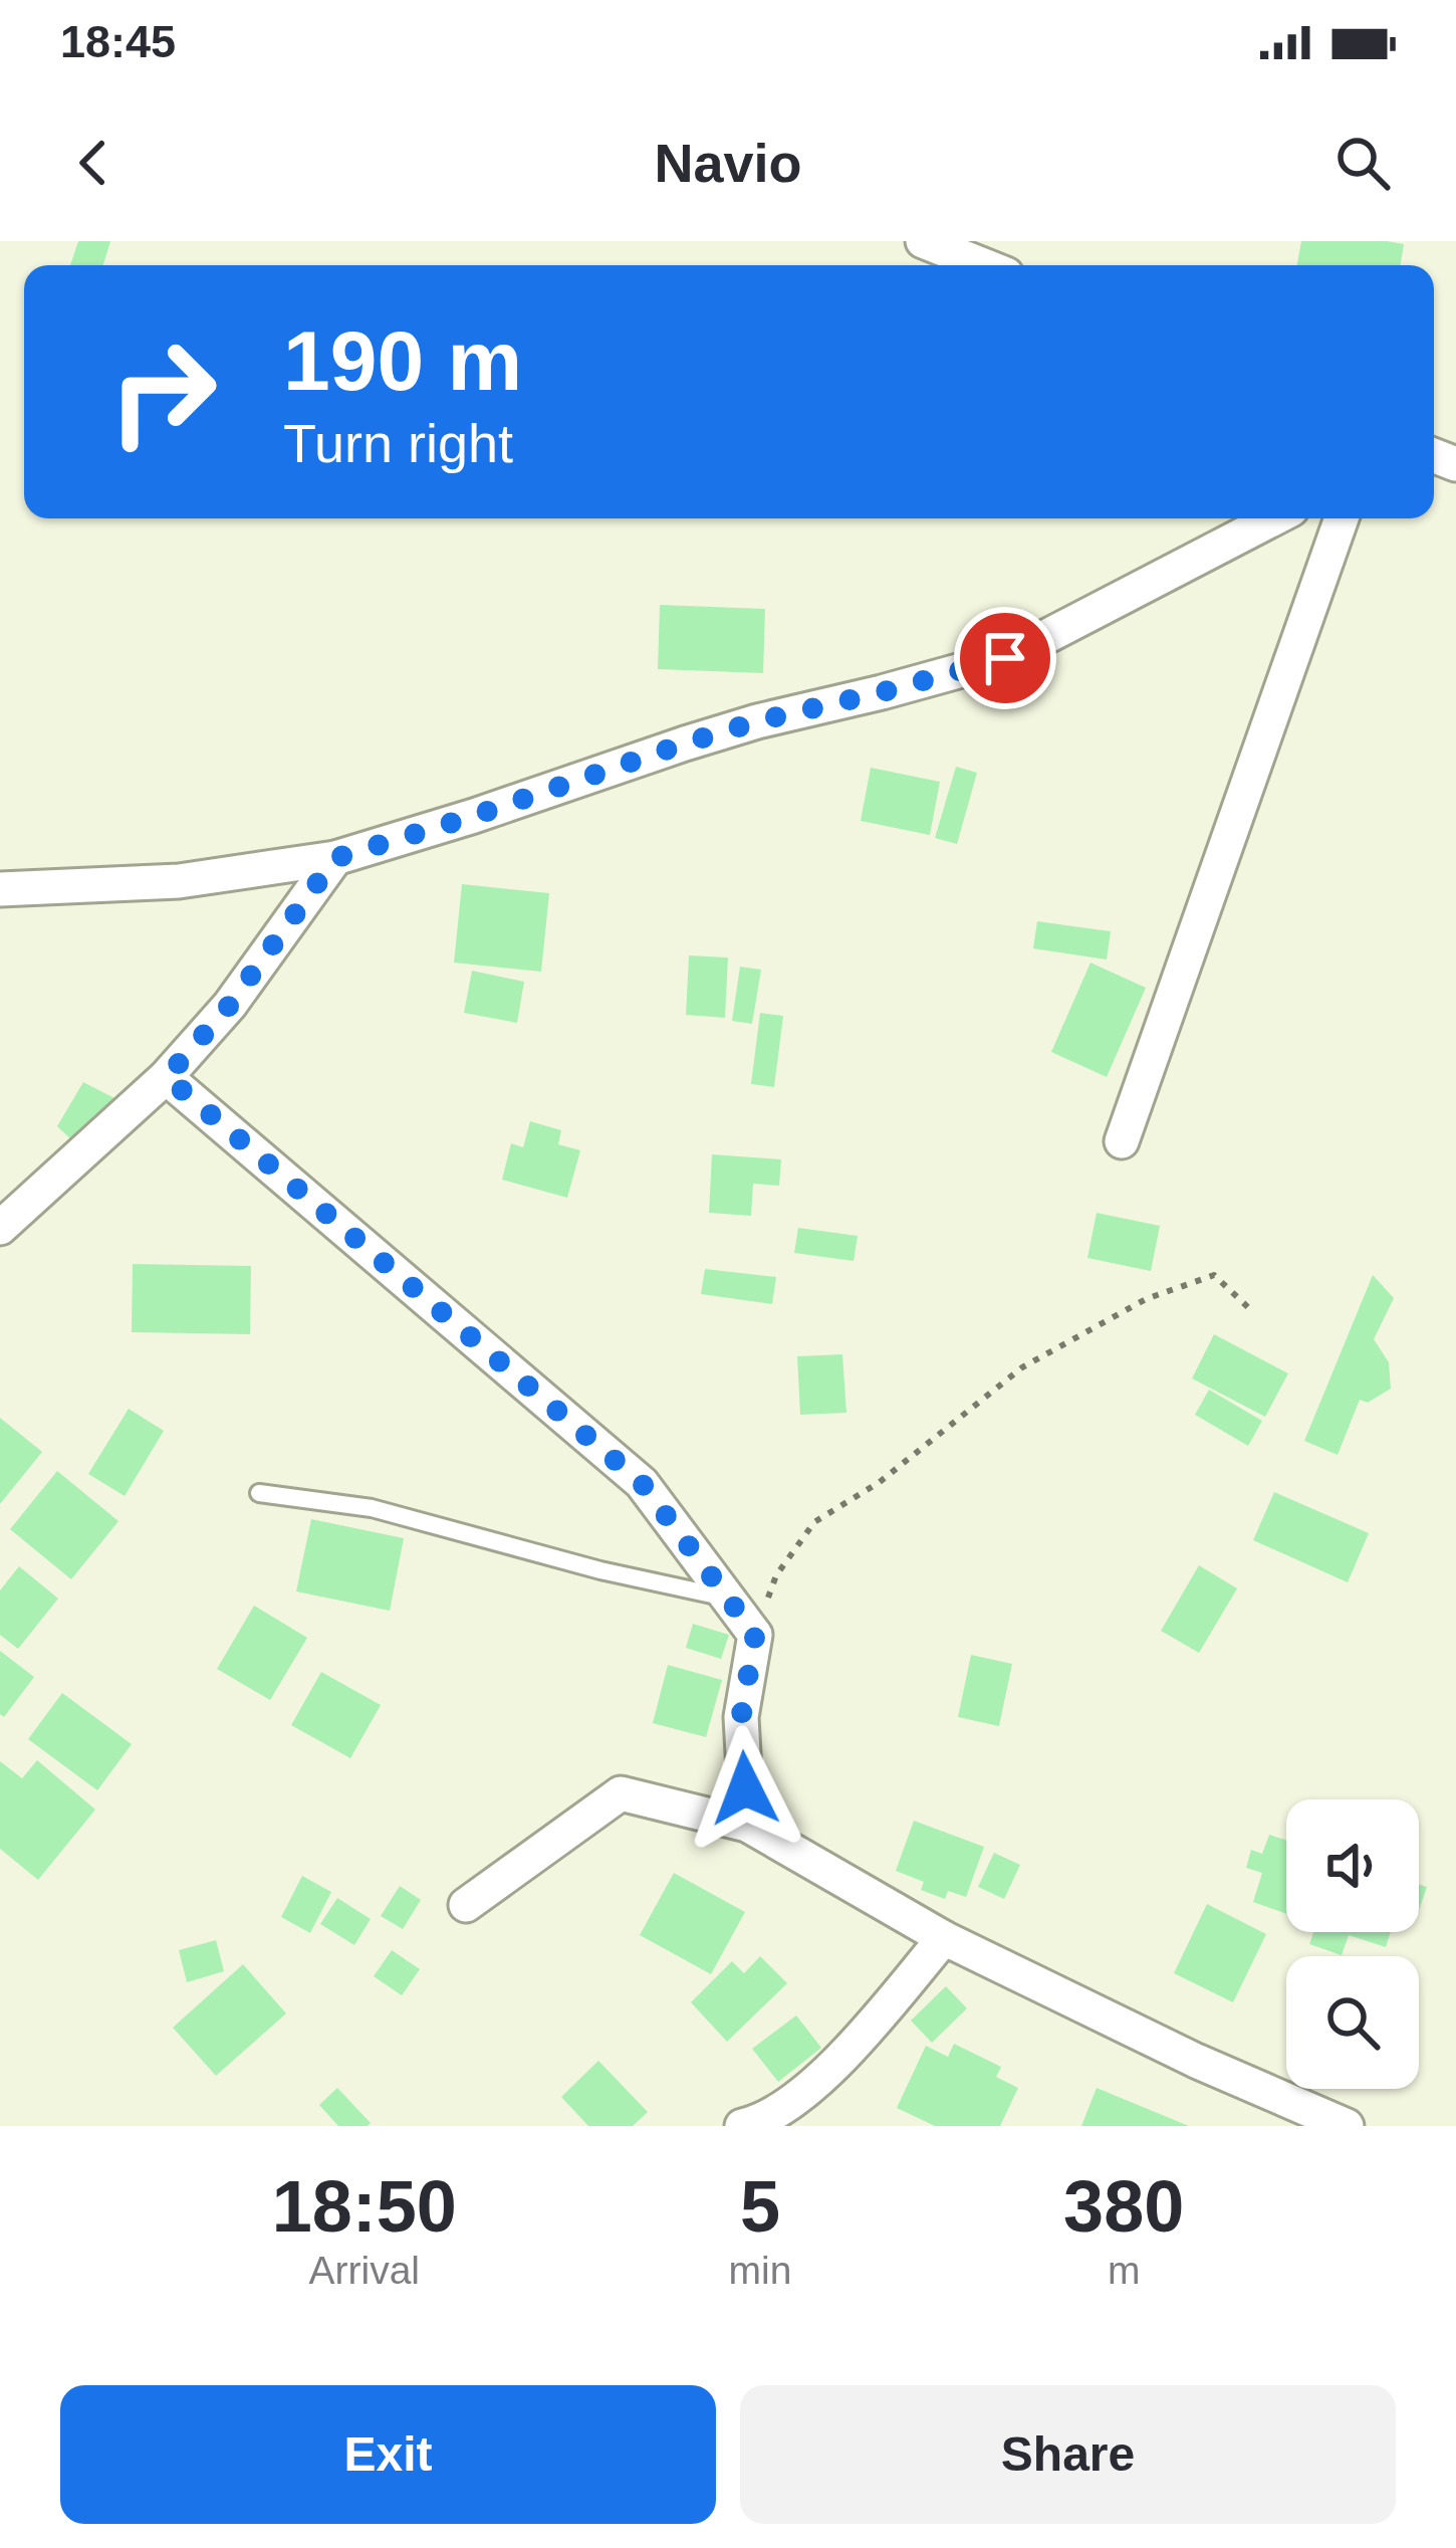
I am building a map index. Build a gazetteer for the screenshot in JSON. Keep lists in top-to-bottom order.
{
  "page": {
    "status": "18:45",
    "header": "Navio",
    "turn": ["190 m", "Turn right"],
    "eta": [
      "18:50",
      "Arrival",
      "5",
      "min",
      "380",
      "m"
    ],
    "buttons": ["Exit", "Share"]
  }
}
